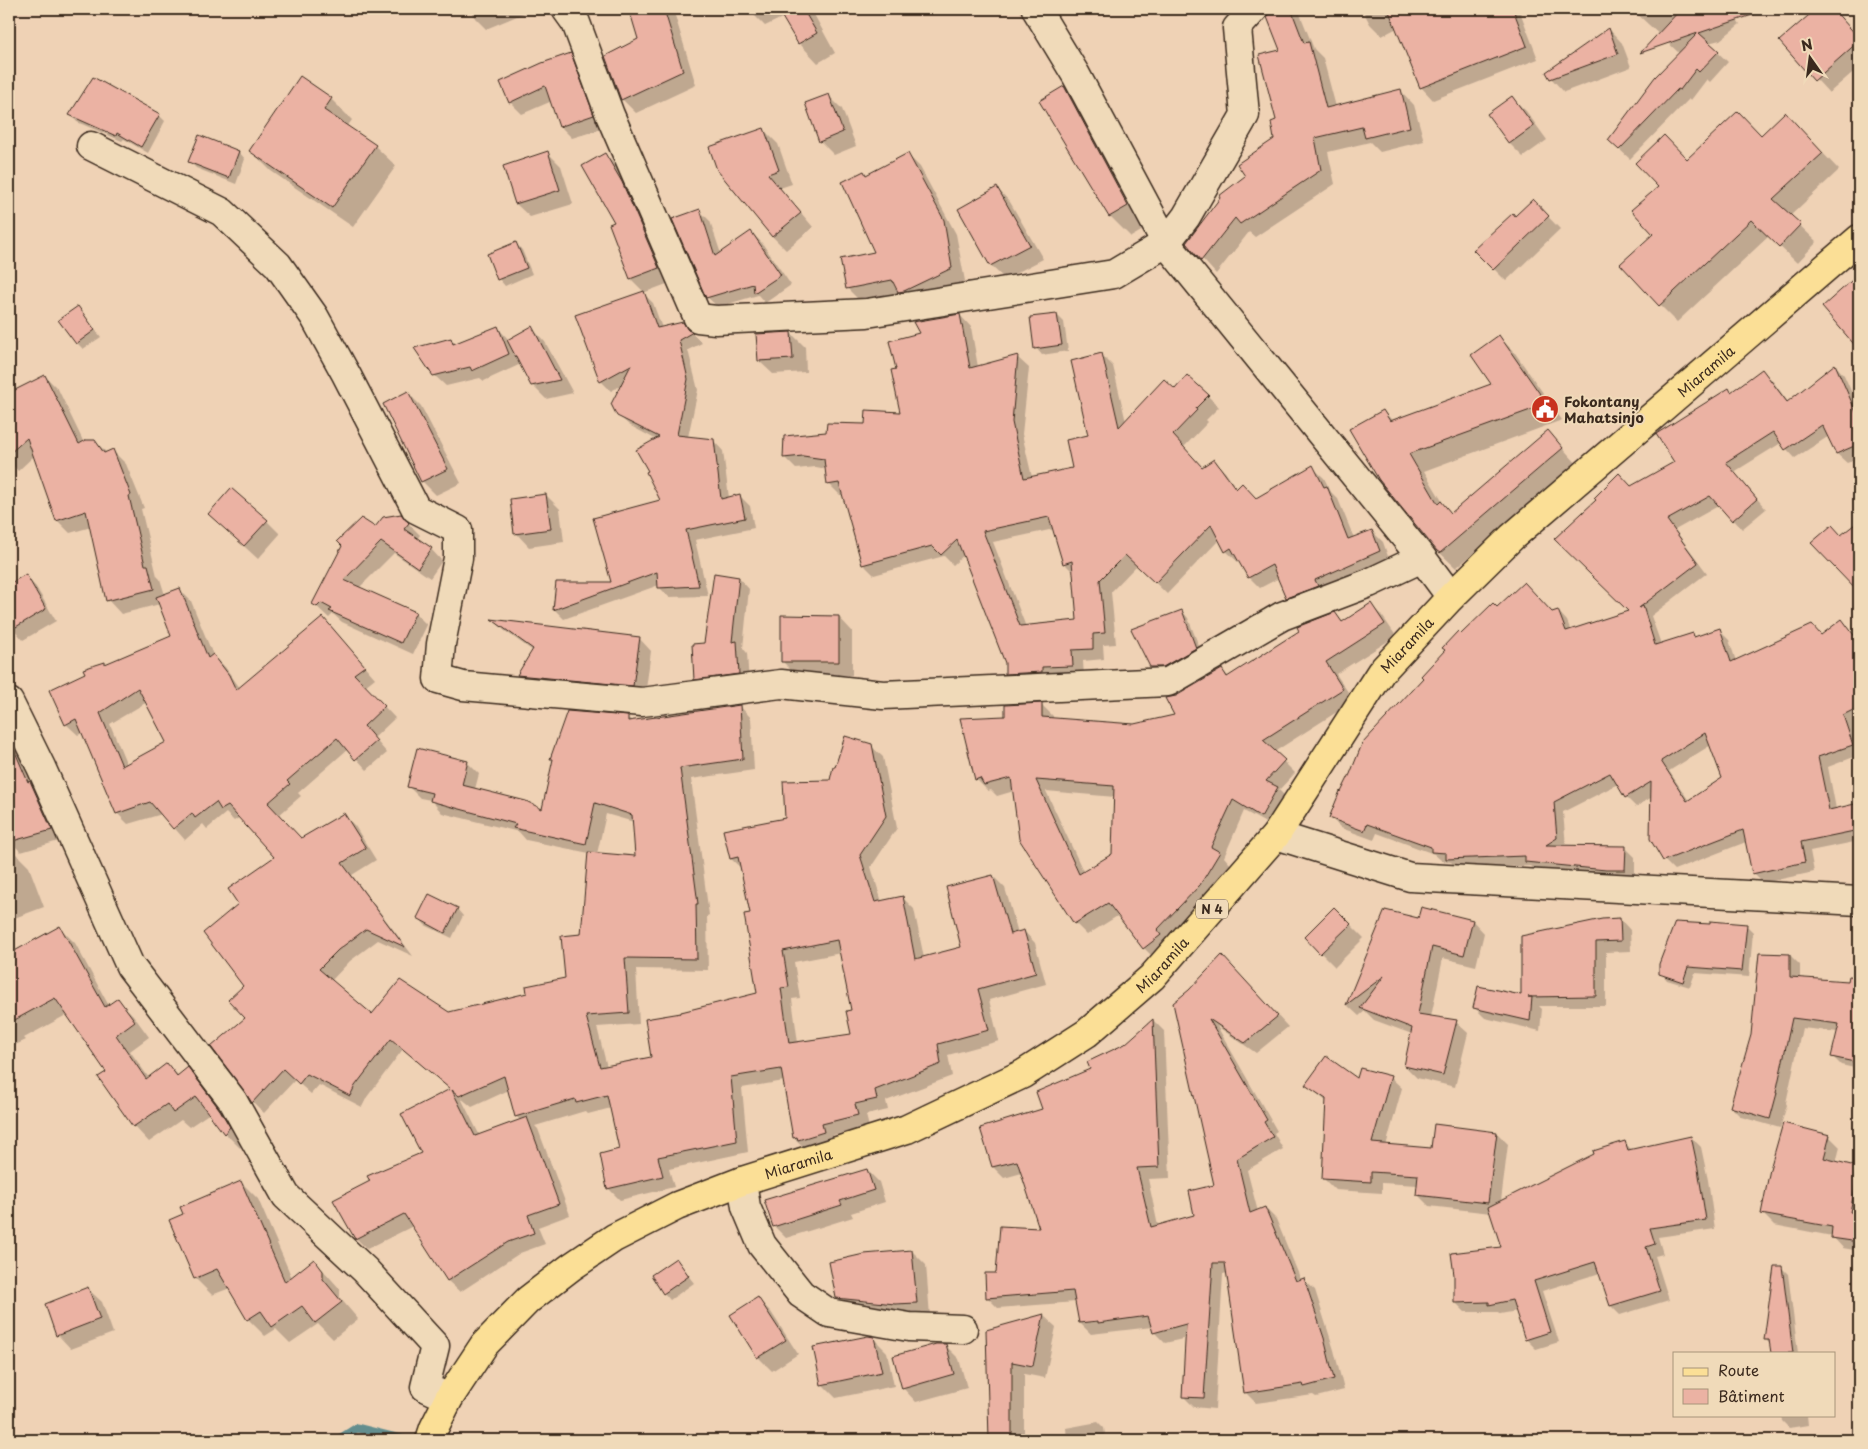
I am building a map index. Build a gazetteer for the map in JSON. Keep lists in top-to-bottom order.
{
  "streets": {
    "main road": ["Miaramila", "N 4"]
  },
  "crossings": [
    ["Miaramila", "N 4"]
  ],
  "places": {
    "public building": ["Fokontany Mahatsinjo"]
  },
  "legend": ["Route", "Bâtiment"],
  "north": "top"
}
